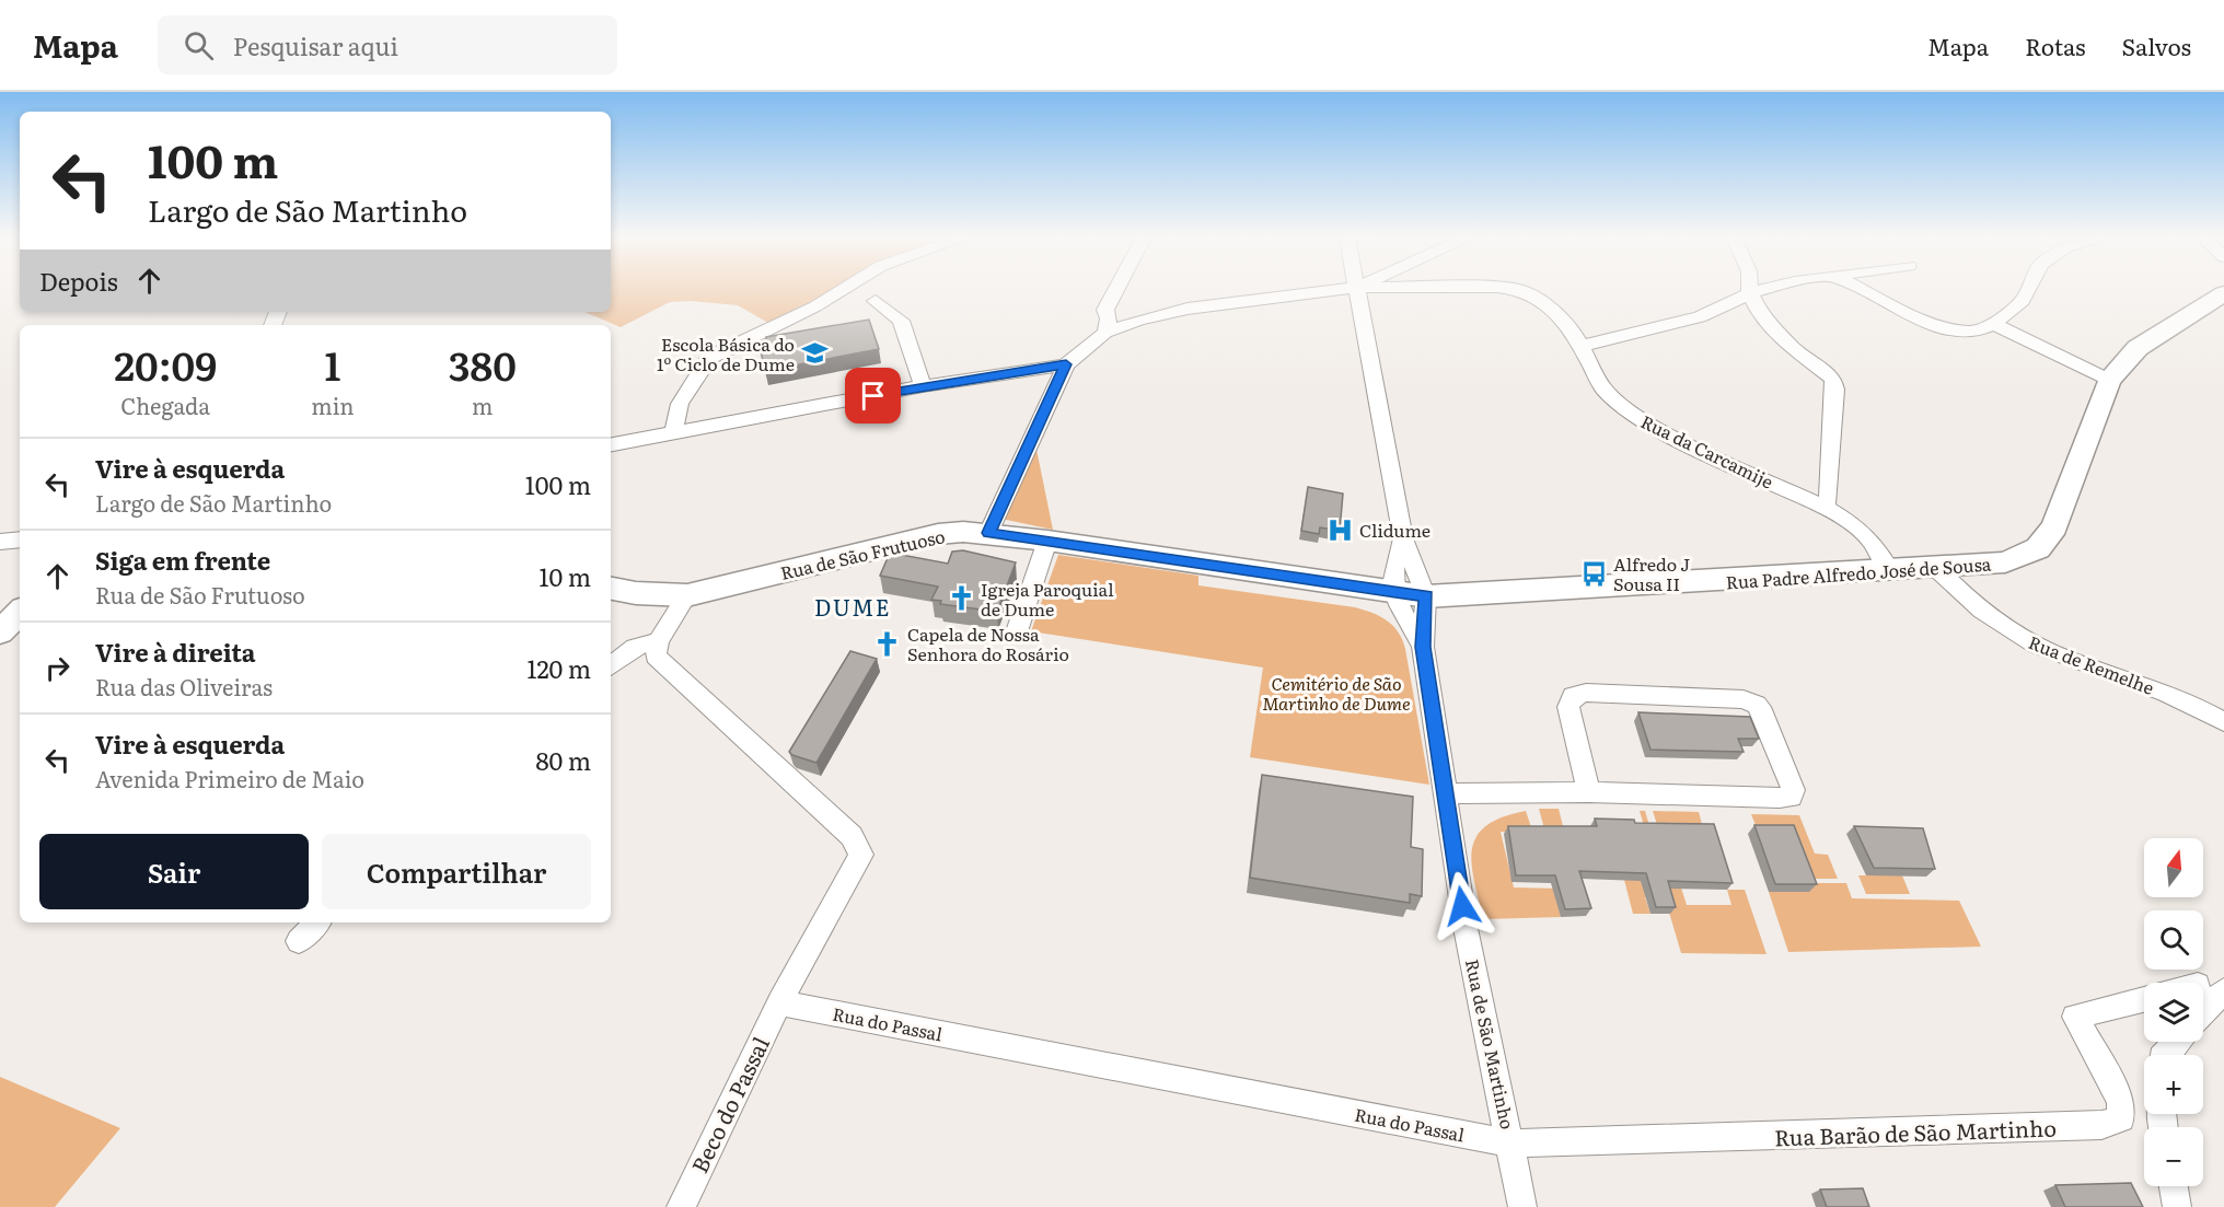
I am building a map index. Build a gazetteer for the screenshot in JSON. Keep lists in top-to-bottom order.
{
  "streets": {
    "street": [
      "Rua da Carcamije",
      "Rua de São Frutuoso",
      "Rua Padre Alfredo José de Sousa",
      "Rua de Remelhe",
      "Rua do Passal",
      "Rua de São Martinho",
      "Beco do Passal",
      "Rua Barão de São Martinho"
    ]
  },
  "crossings": [
    ["Rua da Carcamije", "Rua Padre Alfredo José de Sousa"],
    ["Rua de São Frutuoso", "Rua Padre Alfredo José de Sousa"],
    ["Rua de São Frutuoso", "Rua de São Martinho"],
    ["Rua Padre Alfredo José de Sousa", "Rua de Remelhe"],
    ["Rua Padre Alfredo José de Sousa", "Rua de São Martinho"],
    ["Rua do Passal", "Rua de São Martinho"],
    ["Rua do Passal", "Beco do Passal"],
    ["Rua do Passal", "Rua Barão de São Martinho"],
    ["Rua de São Martinho", "Rua Barão de São Martinho"]
  ],
  "districts": ["DUME"],
  "parks": ["Cemitério de São Martinho de Dume"],
  "places": {
    "school or university": ["Escola Básica do 1º Ciclo de Dume"],
    "hospital": ["Clidume"],
    "bus stop": ["Alfredo J Sousa II"],
    "church": ["Igreja Paroquial de Dume", "Capela de Nossa Senhora do Rosário"]
  },
  "north": "top",
  "page": {
    "header": "Mapa",
    "search": "Pesquisar aqui",
    "nav": ["Mapa", "Rotas", "Salvos"],
    "turn": ["100 m", "Largo de São Martinho"],
    "then": "Depois",
    "eta": [
      "20:09",
      "Chegada",
      "1",
      "min",
      "380",
      "m"
    ],
    "list": [
      {
        "name": "Vire à esquerda",
        "note": "Largo de São Martinho",
        "value": "100 m"
      },
      {
        "name": "Siga em frente",
        "note": "Rua de São Frutuoso",
        "value": "10 m"
      },
      {
        "name": "Vire à direita",
        "note": "Rua das Oliveiras",
        "value": "120 m"
      },
      {
        "name": "Vire à esquerda",
        "note": "Avenida Primeiro de Maio",
        "value": "80 m"
      }
    ],
    "buttons": ["Sair", "Compartilhar"],
    "map_buttons": ["+", "−"]
  }
}
